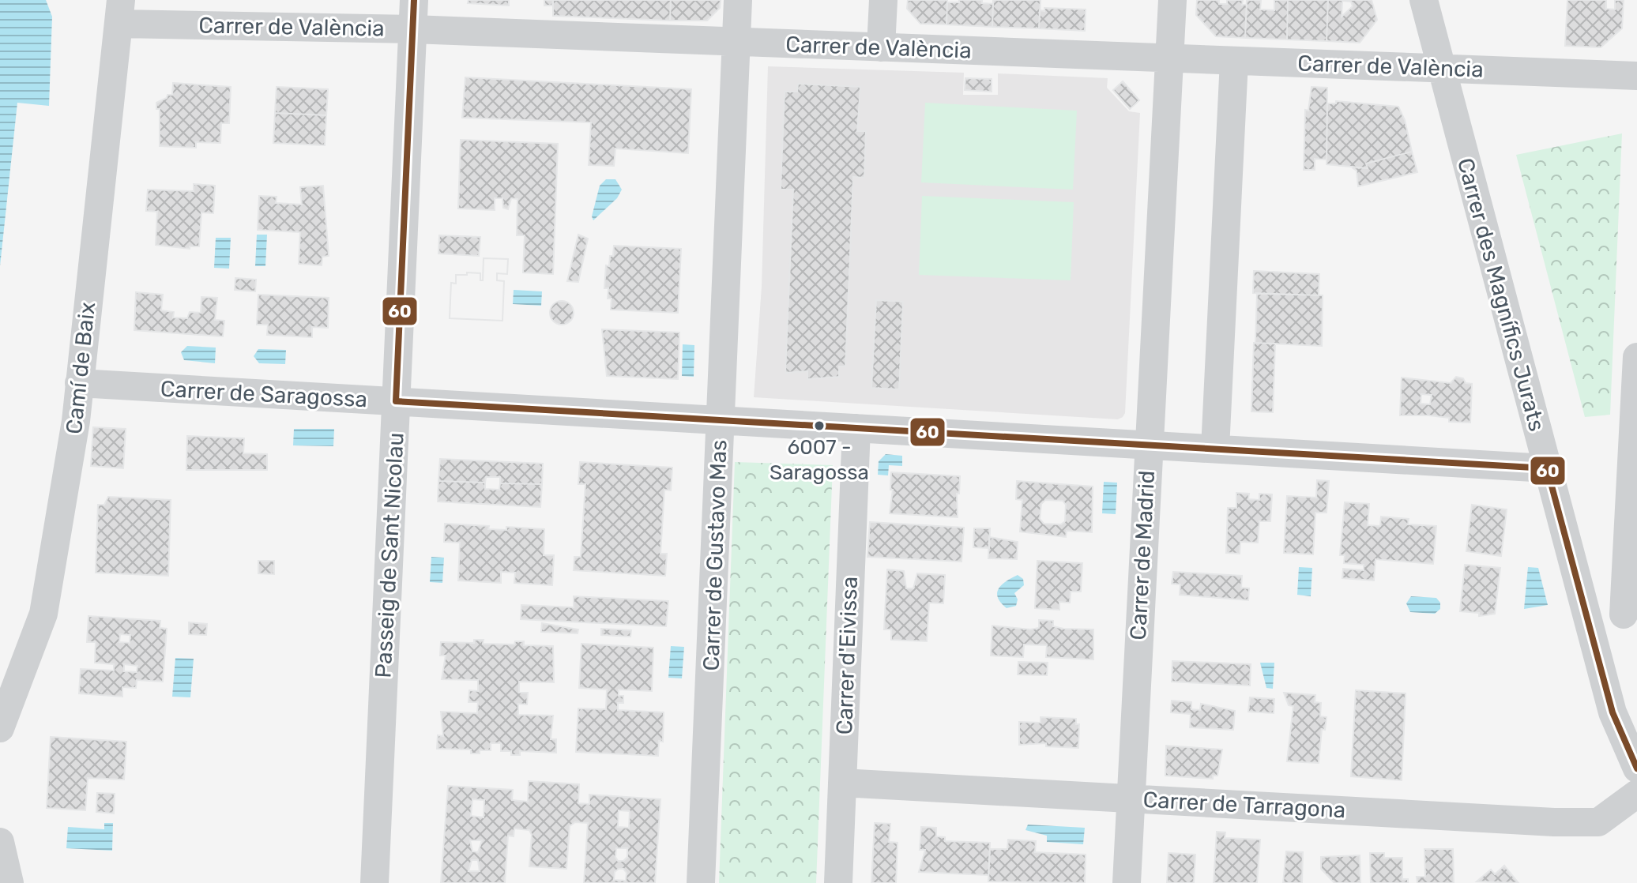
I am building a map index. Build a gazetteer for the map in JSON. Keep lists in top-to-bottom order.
{
  "streets": {
    "street": [
      "Carrer de València",
      "Carrer des Magnífics Jurats",
      "Camí de Baix",
      "Carrer de Saragossa",
      "Passeig de Sant Nicolau",
      "Carrer de Gustavo Mas",
      "Carrer de Madrid",
      "Carrer d'Eivissa",
      "Carrer de Tarragona"
    ]
  },
  "crossings": [
    ["Carrer de València", "Carrer des Magnífics Jurats"],
    ["Carrer de València", "Camí de Baix"],
    ["Carrer de València", "Passeig de Sant Nicolau"],
    ["Carrer de València", "Carrer de Gustavo Mas"],
    ["Carrer de València", "Carrer de Madrid"],
    ["Carrer des Magnífics Jurats", "Carrer de Saragossa"],
    ["Camí de Baix", "Carrer de Saragossa"],
    ["Carrer de Saragossa", "Passeig de Sant Nicolau"],
    ["Carrer de Saragossa", "Carrer de Gustavo Mas"],
    ["Carrer de Saragossa", "Carrer de Madrid"],
    ["Carrer de Saragossa", "Carrer d'Eivissa"],
    ["Carrer de Madrid", "Carrer de Tarragona"],
    ["Carrer d'Eivissa", "Carrer de Tarragona"]
  ],
  "places": ["6007 - Saragossa"],
  "lines": ["transit line 60"]
}
